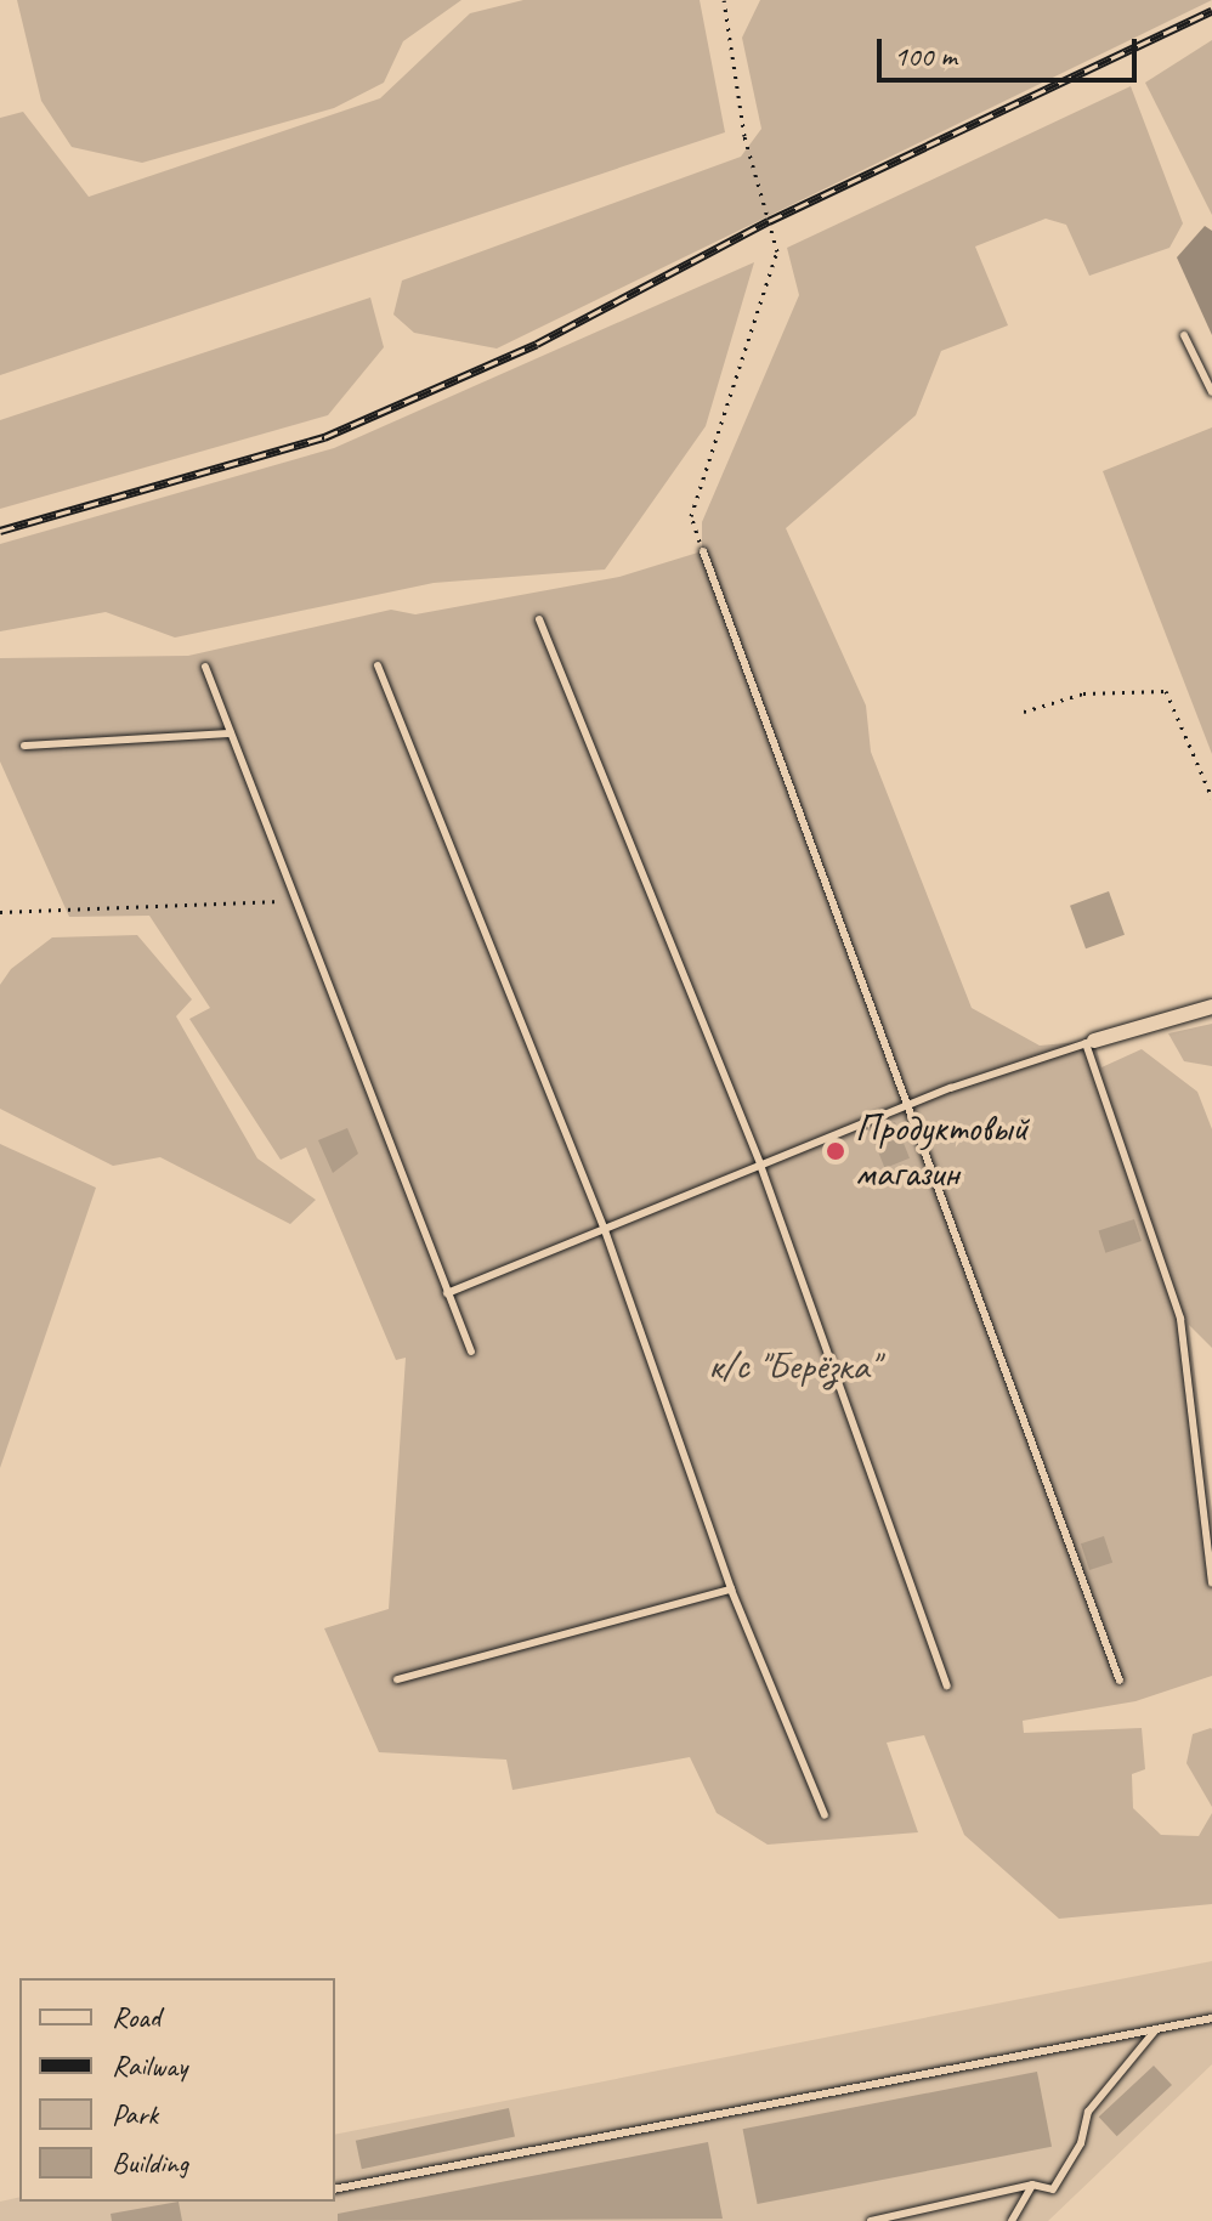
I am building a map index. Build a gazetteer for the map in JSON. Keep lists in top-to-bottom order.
{
  "parks": ["к/с \"Берёзка\""],
  "places": ["Продуктовый магазин"],
  "legend": [
    "Road",
    "Railway",
    "Park",
    "Building"
  ],
  "scale_bar": "100 m"
}
